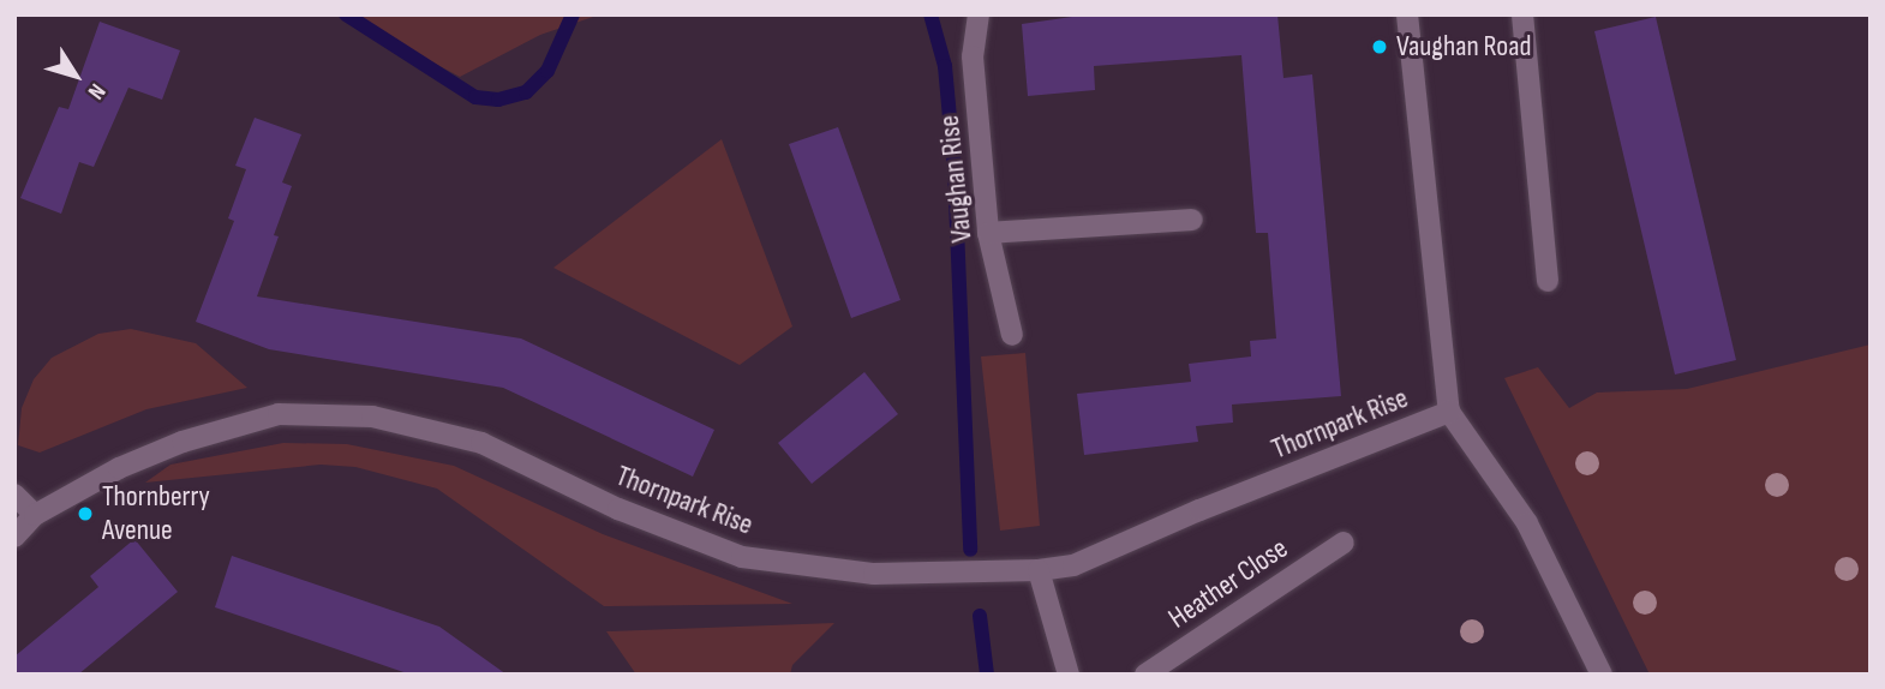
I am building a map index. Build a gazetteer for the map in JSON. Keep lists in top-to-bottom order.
{
  "streets": {
    "street": ["Vaughan Rise", "Thornpark Rise", "Heather Close"]
  },
  "places": ["Vaughan Road", "Thornberry Avenue"],
  "north": "bottom right"
}
